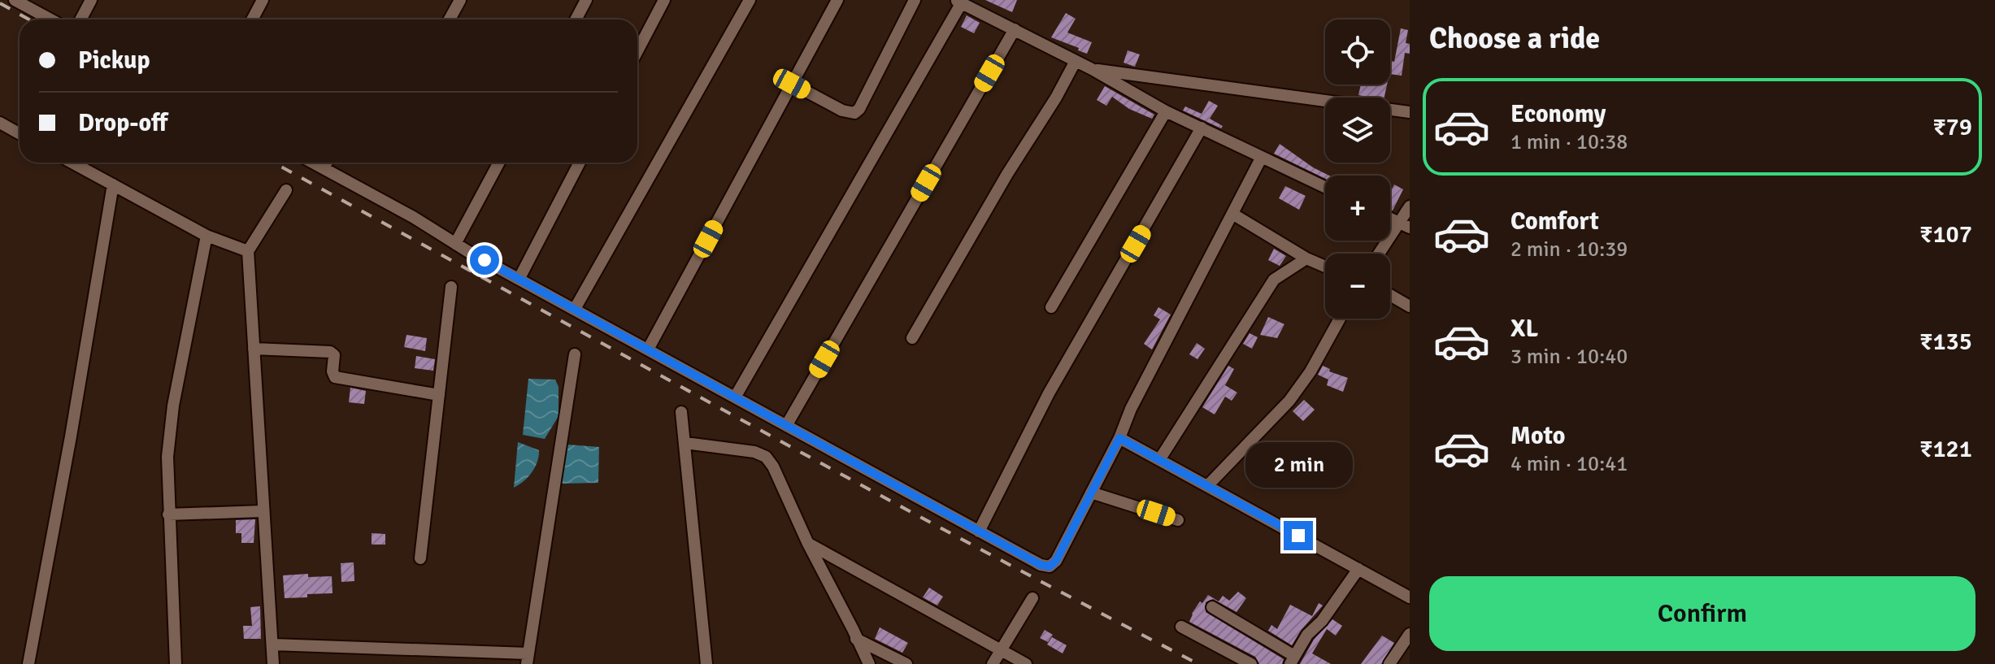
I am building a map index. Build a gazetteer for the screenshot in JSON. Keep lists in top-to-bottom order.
{
  "page": {
    "heading": "Choose a ride",
    "map_buttons": ["+", "−"],
    "banner": ["Pickup", "Drop-off"],
    "list": [
      {
        "name": "Economy",
        "note": "1 min · 10:38",
        "value": "₹79"
      },
      {
        "name": "Comfort",
        "note": "2 min · 10:39",
        "value": "₹107"
      },
      {
        "name": "XL",
        "note": "3 min · 10:40",
        "value": "₹135"
      },
      {
        "name": "Moto",
        "note": "4 min · 10:41",
        "value": "₹121"
      }
    ],
    "bubble": "2 min",
    "buttons": "Confirm"
  }
}
